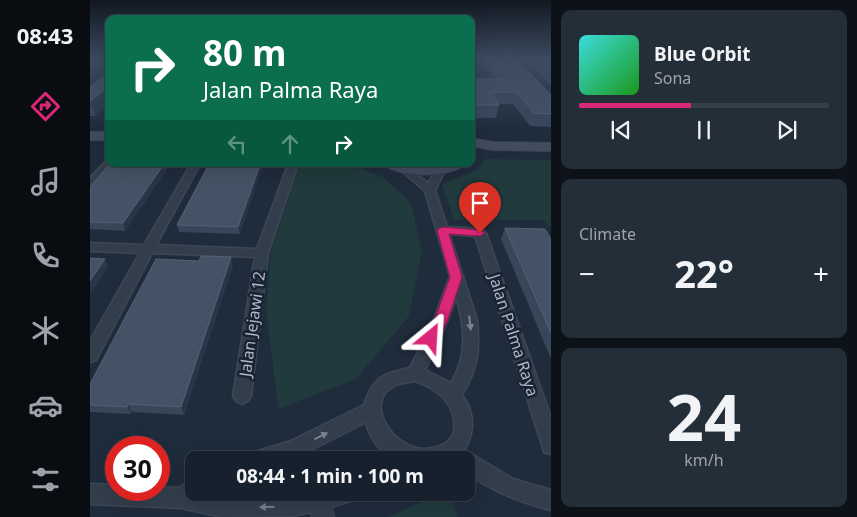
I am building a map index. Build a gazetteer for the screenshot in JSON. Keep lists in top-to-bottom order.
{
  "streets": {
    "street": ["Jalan Jejawi 12", "Jalan Palma Raya"]
  },
  "page": {
    "tabs": "08:43",
    "turn": ["80 m", "Jalan Palma Raya"],
    "song": ["Blue Orbit", "Sona"],
    "tile": [
      "Climate",
      ["24", "km/h"]
    ],
    "heat": ["−", "22°", "+"],
    "limit": "30",
    "trip": "08:44 · 1 min · 100 m"
  }
}
